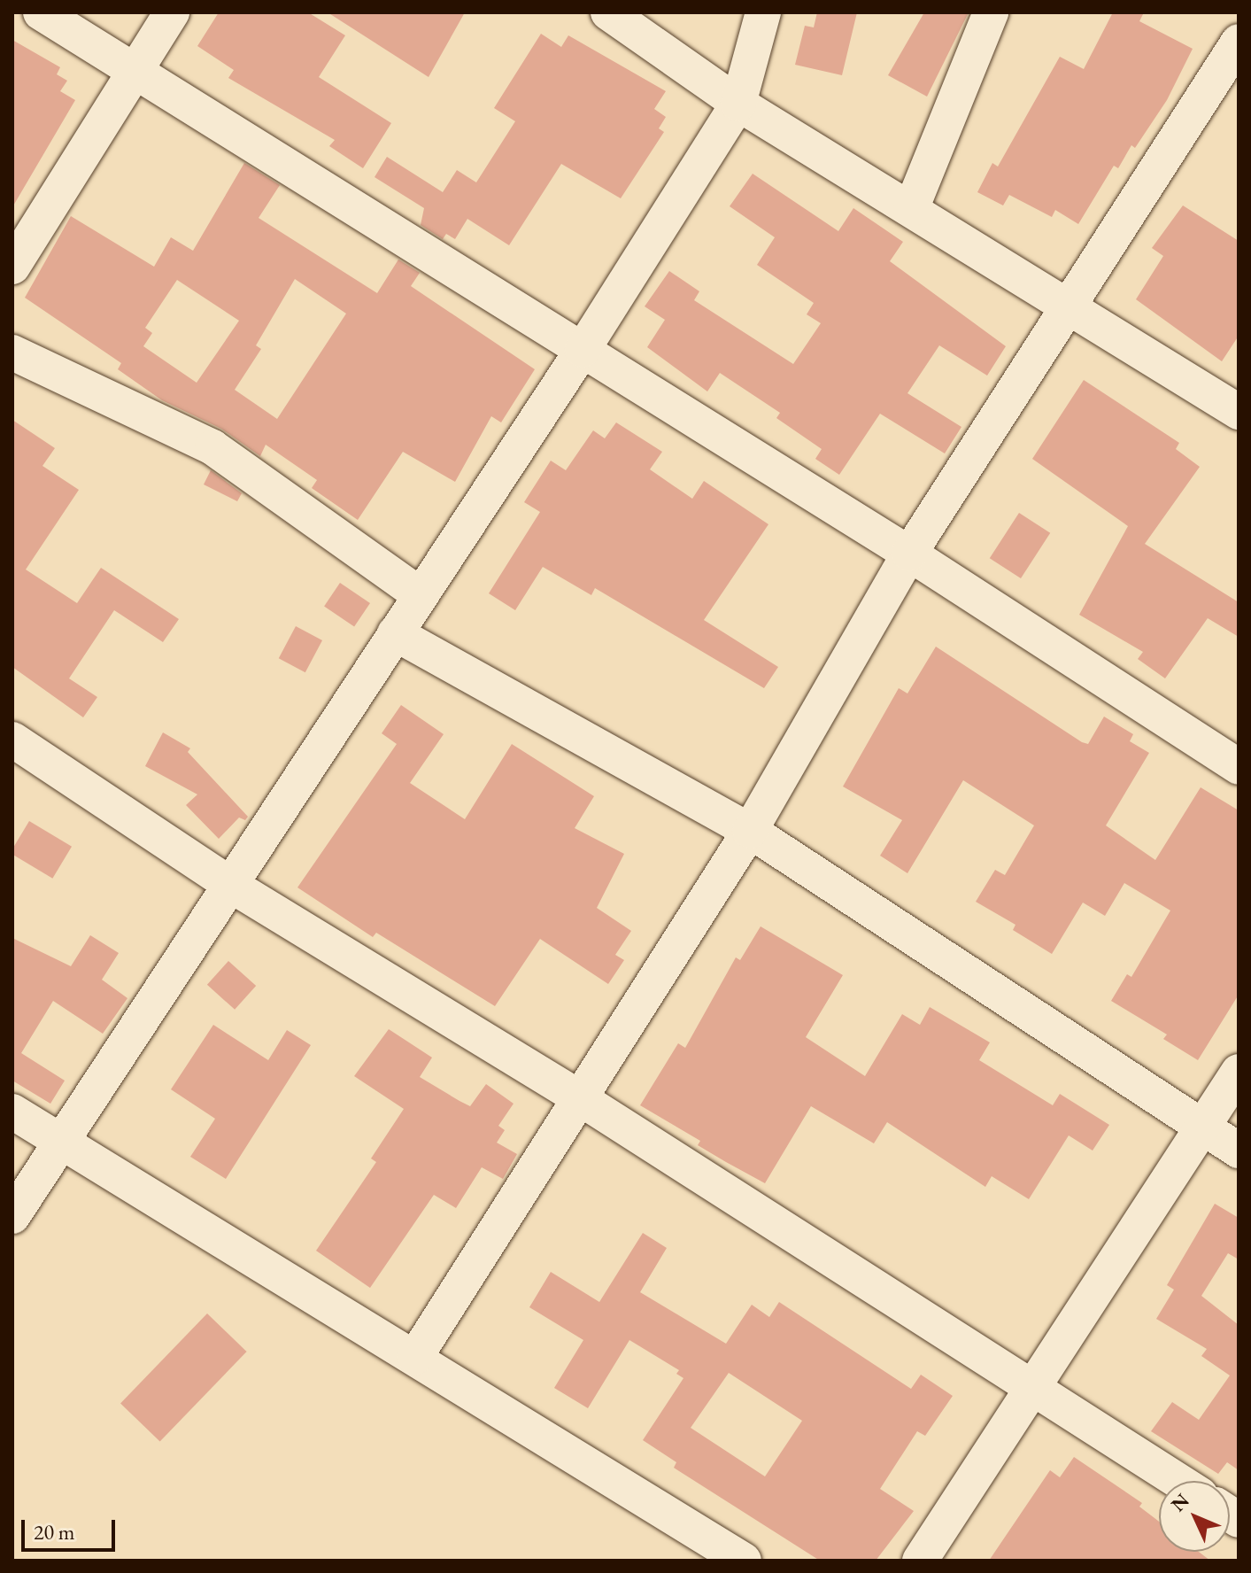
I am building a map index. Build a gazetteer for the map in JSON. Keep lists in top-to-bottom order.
{
  "scale_bar": "20 m",
  "north": "top left"
}
